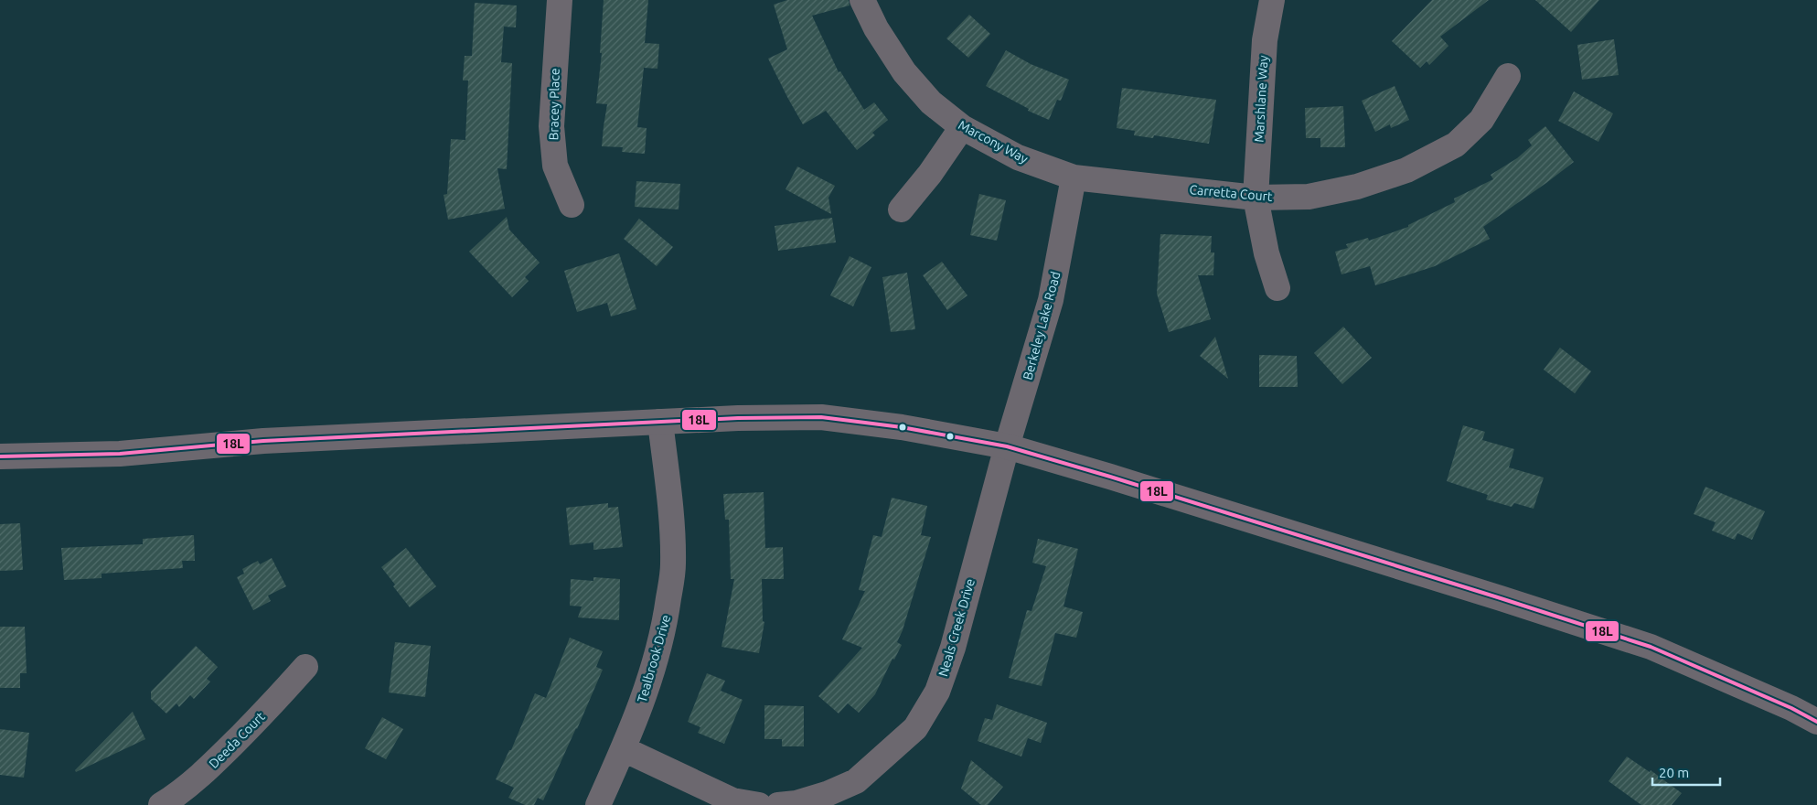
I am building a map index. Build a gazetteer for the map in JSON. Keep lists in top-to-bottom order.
{
  "streets": {
    "street": [
      "Marshlane Way",
      "Bracey Place",
      "Marcony Way",
      "Carretta Court",
      "Berkeley Lake Road",
      "Neals Creek Drive",
      "Tealbrook Drive",
      "Deeda Court"
    ]
  },
  "crossings": [
    ["Marshlane Way", "Carretta Court"],
    ["Marcony Way", "Carretta Court"],
    ["Marcony Way", "Berkeley Lake Road"],
    ["Carretta Court", "Berkeley Lake Road"],
    ["Berkeley Lake Road", "Neals Creek Drive"]
  ],
  "lines": ["transit line 18L"],
  "scale_bar": "20 m"
}
